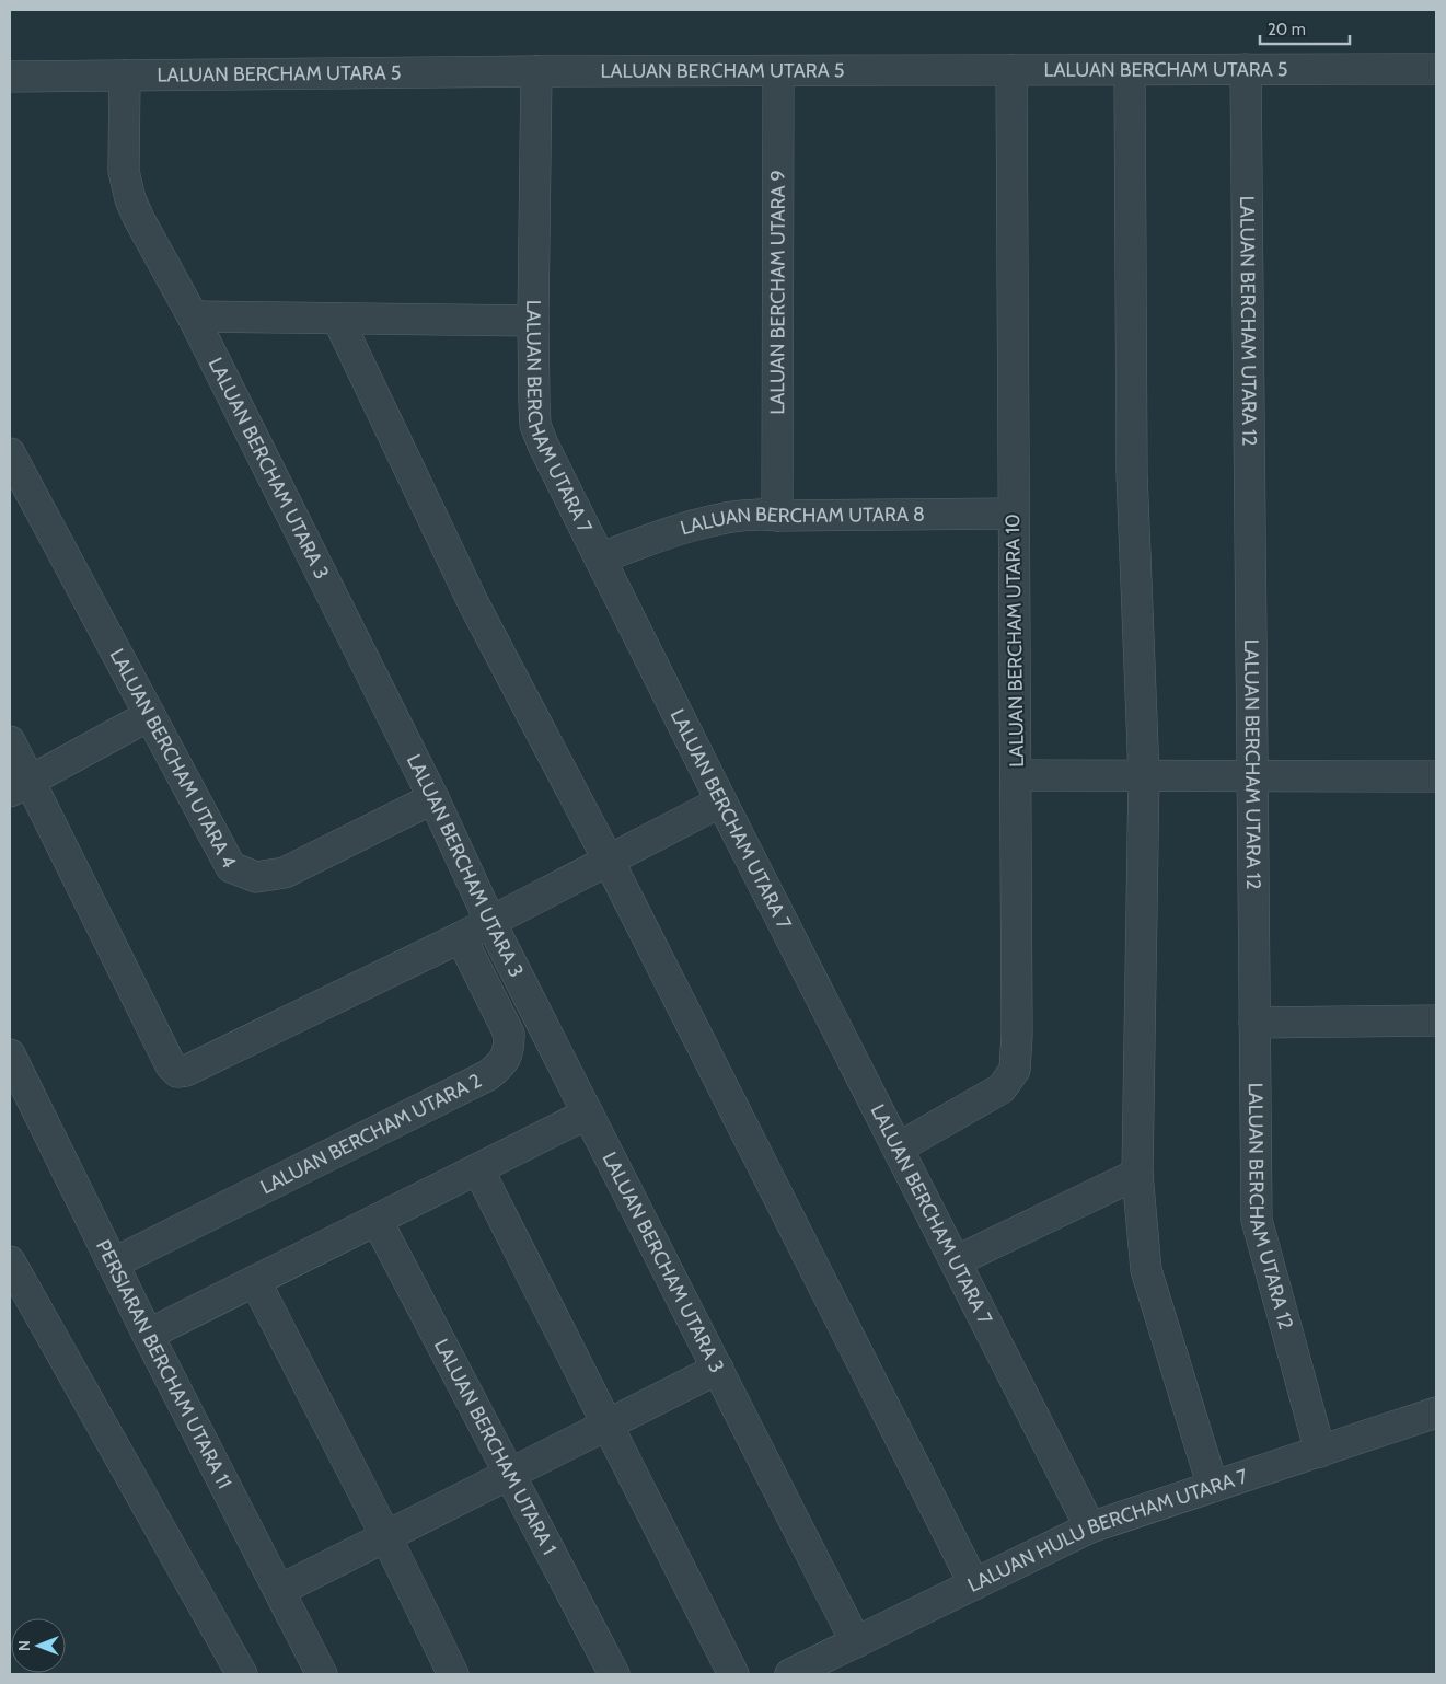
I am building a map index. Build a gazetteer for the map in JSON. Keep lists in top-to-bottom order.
{
  "streets": {
    "street": [
      "LALUAN BERCHAM UTARA 5",
      "LALUAN BERCHAM UTARA 9",
      "LALUAN BERCHAM UTARA 12",
      "LALUAN BERCHAM UTARA 7",
      "LALUAN BERCHAM UTARA 3",
      "LALUAN BERCHAM UTARA 8",
      "LALUAN BERCHAM UTARA 10",
      "LALUAN BERCHAM UTARA 4",
      "LALUAN BERCHAM UTARA 2",
      "PERSIARAN BERCHAM UTARA 11",
      "LALUAN BERCHAM UTARA 1",
      "LALUAN HULU BERCHAM UTARA 7"
    ]
  },
  "crossings": [
    ["LALUAN BERCHAM UTARA 5", "LALUAN BERCHAM UTARA 9"],
    ["LALUAN BERCHAM UTARA 5", "LALUAN BERCHAM UTARA 12"],
    ["LALUAN BERCHAM UTARA 5", "LALUAN BERCHAM UTARA 7"],
    ["LALUAN BERCHAM UTARA 5", "LALUAN BERCHAM UTARA 3"],
    ["LALUAN BERCHAM UTARA 5", "LALUAN BERCHAM UTARA 10"],
    ["LALUAN BERCHAM UTARA 9", "LALUAN BERCHAM UTARA 8"],
    ["LALUAN BERCHAM UTARA 12", "LALUAN HULU BERCHAM UTARA 7"],
    ["LALUAN BERCHAM UTARA 7", "LALUAN BERCHAM UTARA 8"],
    ["LALUAN BERCHAM UTARA 7", "LALUAN BERCHAM UTARA 10"],
    ["LALUAN BERCHAM UTARA 7", "LALUAN HULU BERCHAM UTARA 7"],
    ["LALUAN BERCHAM UTARA 3", "LALUAN BERCHAM UTARA 4"],
    ["LALUAN BERCHAM UTARA 3", "LALUAN HULU BERCHAM UTARA 7"],
    ["LALUAN BERCHAM UTARA 8", "LALUAN BERCHAM UTARA 10"],
    ["LALUAN BERCHAM UTARA 2", "PERSIARAN BERCHAM UTARA 11"]
  ],
  "scale_bar": "20 m",
  "north": "left"
}
